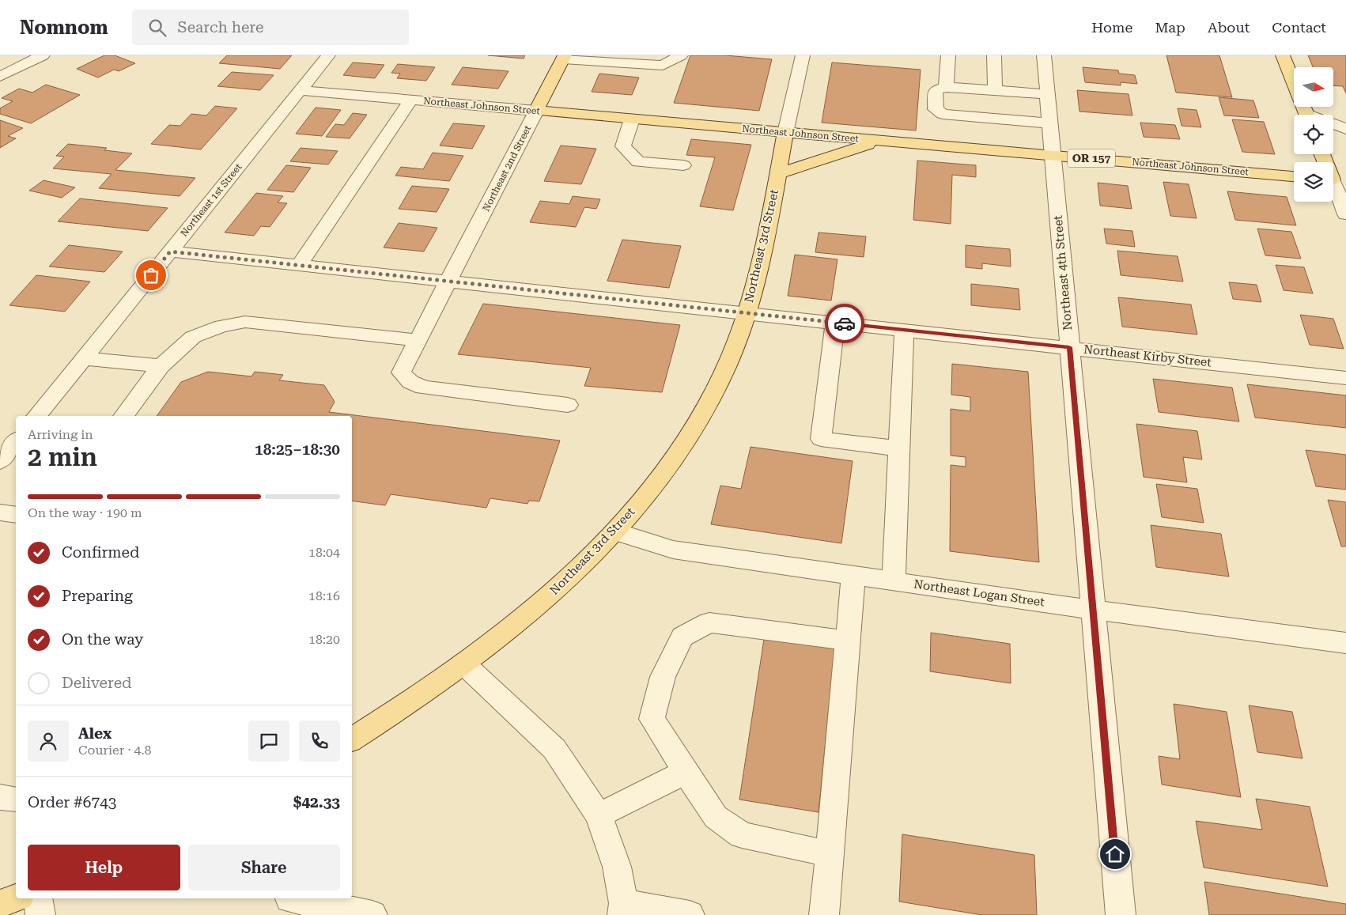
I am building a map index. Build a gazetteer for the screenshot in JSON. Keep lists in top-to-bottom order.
{
  "streets": {
    "main road": [
      "Northeast Johnson Street",
      "OR 157",
      "Northeast 2nd Street",
      "Northeast 3rd Street"
    ],
    "street": [
      "Northeast 1st Street",
      "Northeast 4th Street",
      "Northeast Kirby Street",
      "Northeast Logan Street"
    ]
  },
  "crossings": [
    ["Northeast Johnson Street", "Northeast 2nd Street"],
    ["Northeast Johnson Street", "Northeast 1st Street"],
    ["Northeast Johnson Street", "Northeast 3rd Street"],
    ["Northeast Johnson Street", "Northeast 4th Street"],
    ["Northeast 2nd Street", "Northeast Kirby Street"],
    ["Northeast 1st Street", "Northeast Kirby Street"],
    ["Northeast 3rd Street", "Northeast Kirby Street"],
    ["Northeast 3rd Street", "Northeast Logan Street"],
    ["Northeast 4th Street", "Northeast Kirby Street"],
    ["Northeast 4th Street", "Northeast Logan Street"]
  ],
  "north": "right",
  "page": {
    "header": "Nomnom",
    "search": "Search here",
    "nav": [
      "Home",
      "Map",
      "About",
      "Contact"
    ],
    "heading": ["2 min", "Arriving in", "18:25–18:30"],
    "panel": [
      "Alex",
      "Courier · 4.8",
      "Order #6743",
      "$42.33"
    ],
    "bar": "On the way · 190 m",
    "list": [
      ["Confirmed", "18:04"],
      ["Preparing", "18:16"],
      ["On the way", "18:20"],
      "Delivered"
    ],
    "buttons": ["Help", "Share"]
  }
}
